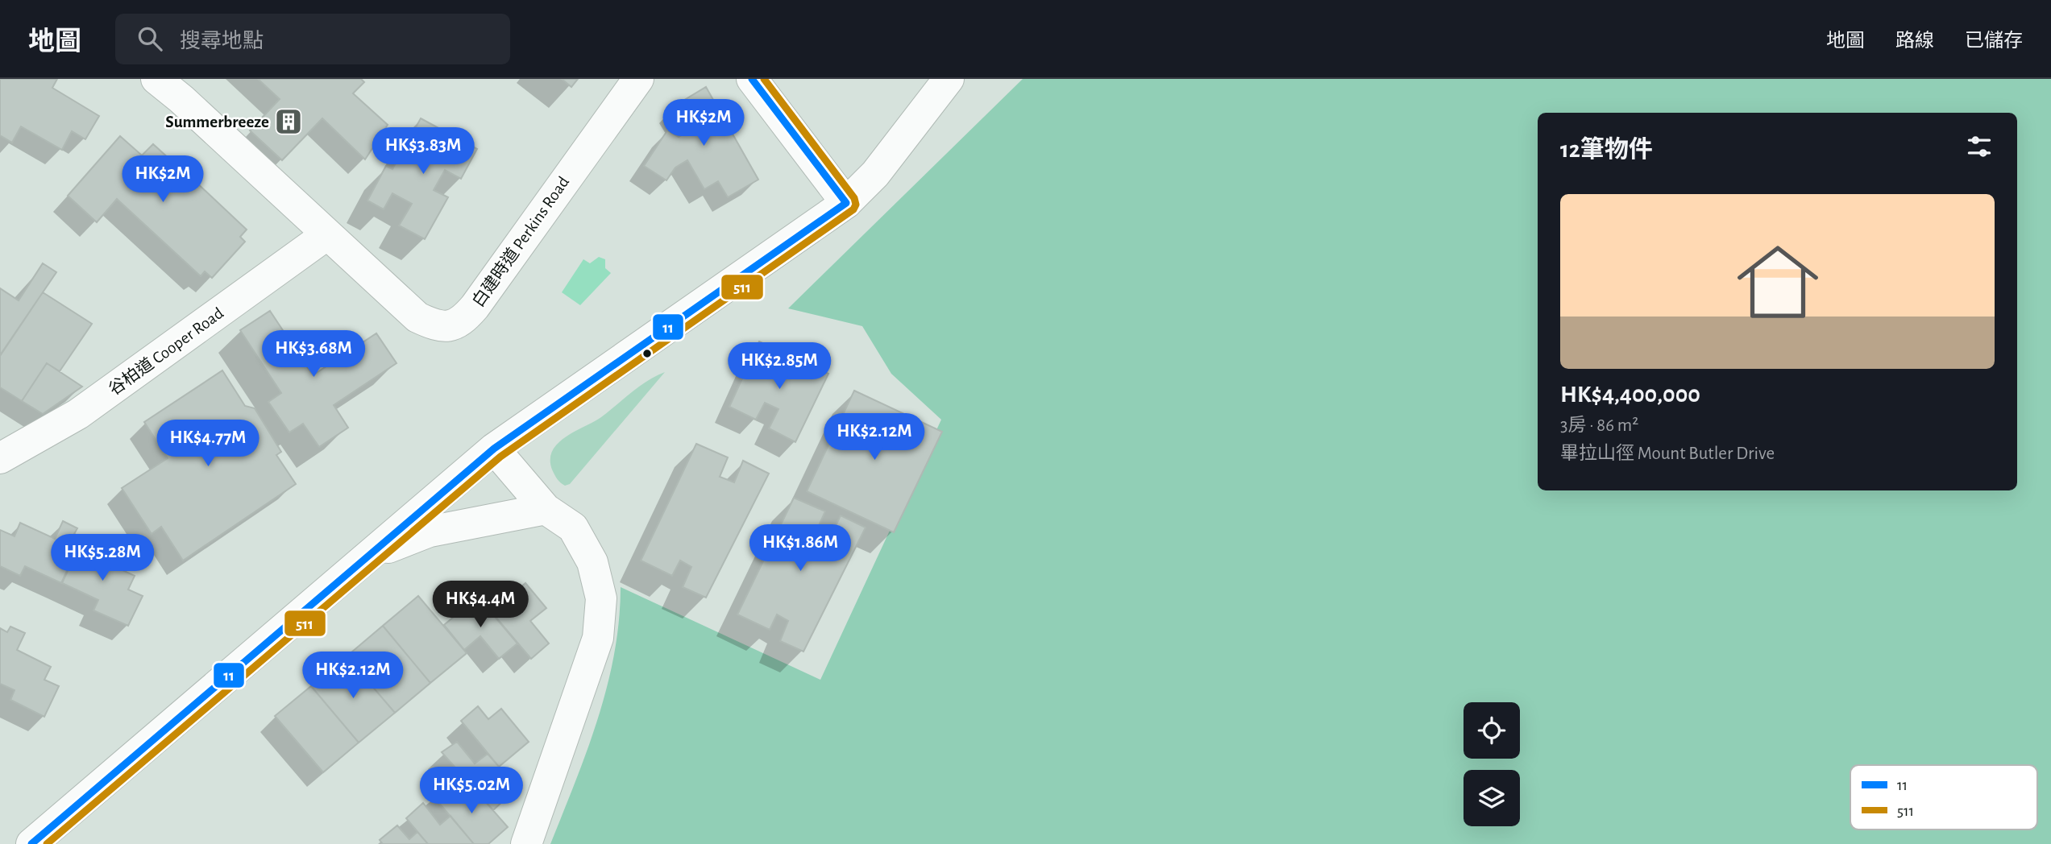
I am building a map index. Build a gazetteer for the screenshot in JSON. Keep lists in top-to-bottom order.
{
  "streets": {
    "street": ["白建時道 Perkins Road", "谷柏道 Cooper Road"]
  },
  "crossings": [
    ["白建時道 Perkins Road", "谷柏道 Cooper Road"]
  ],
  "places": {
    "building": ["Summerbreeze"]
  },
  "lines": ["transit line 11", "transit line 511"],
  "legend": ["11", "511"],
  "page": {
    "header": "地圖",
    "search": "搜尋地點",
    "nav": ["地圖", "路線", "已儲存"],
    "price": [
      "HK$2M",
      "HK$3.83M",
      "HK$2M",
      "HK$3.68M",
      "HK$2.85M",
      "HK$2.12M",
      "HK$4.77M",
      "HK$1.86M",
      "HK$5.28M",
      "HK$4.4M",
      "HK$2.12M",
      "HK$5.02M"
    ],
    "heading": "12筆物件",
    "list": [
      {
        "name": "HK$4,400,000",
        "note": "3房 · 86 m² · 畢拉山徑 Mount Butler Drive"
      }
    ]
  }
}
